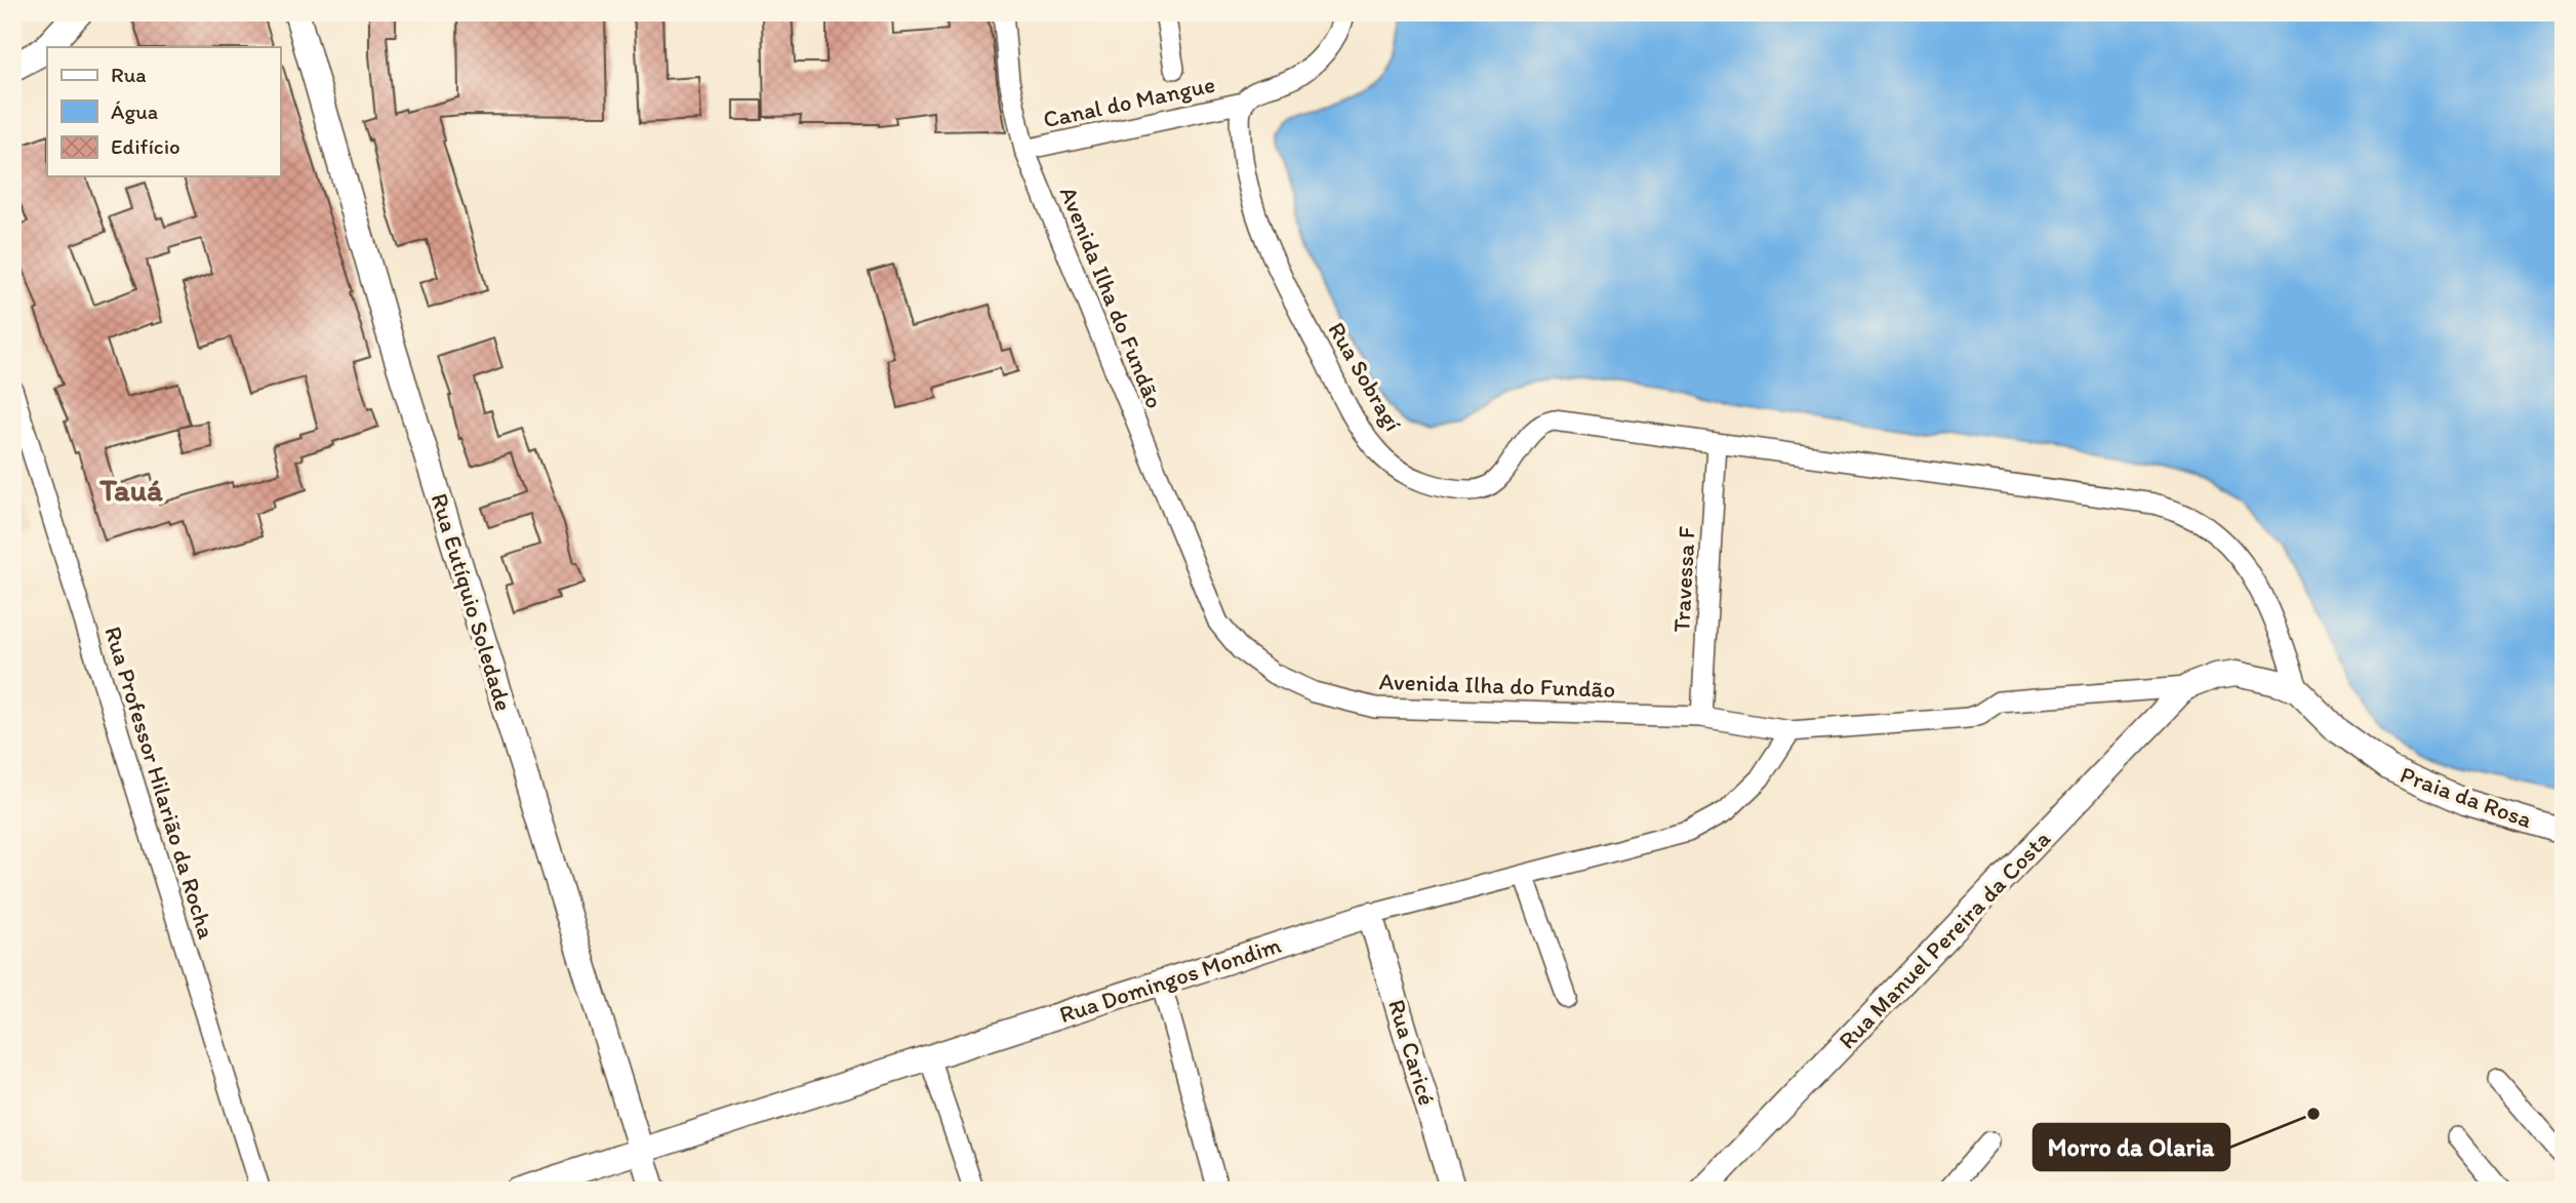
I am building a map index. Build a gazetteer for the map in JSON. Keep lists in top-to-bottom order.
{
  "streets": {
    "street": [
      "Canal do Mangue",
      "Avenida Ilha do Fundão",
      "Rua Sobragí",
      "Travessa F",
      "Rua Eutíquio Soledade",
      "Rua Professor Hilarião da Rocha",
      "Praia da Rosa",
      "Rua Manuel Pereira da Costa",
      "Rua Domingos Mondim",
      "Rua Caricé"
    ]
  },
  "crossings": [
    ["Canal do Mangue", "Avenida Ilha do Fundão"],
    ["Canal do Mangue", "Rua Sobragí"],
    ["Avenida Ilha do Fundão", "Travessa F"],
    ["Avenida Ilha do Fundão", "Praia da Rosa"],
    ["Avenida Ilha do Fundão", "Rua Manuel Pereira da Costa"],
    ["Avenida Ilha do Fundão", "Rua Domingos Mondim"],
    ["Rua Sobragí", "Travessa F"],
    ["Rua Sobragí", "Praia da Rosa"],
    ["Rua Eutíquio Soledade", "Rua Domingos Mondim"],
    ["Praia da Rosa", "Rua Manuel Pereira da Costa"],
    ["Rua Domingos Mondim", "Rua Caricé"]
  ],
  "districts": ["Tauá"],
  "places": ["Morro da Olaria"],
  "legend": ["Rua", "Água", "Edifício"]
}
